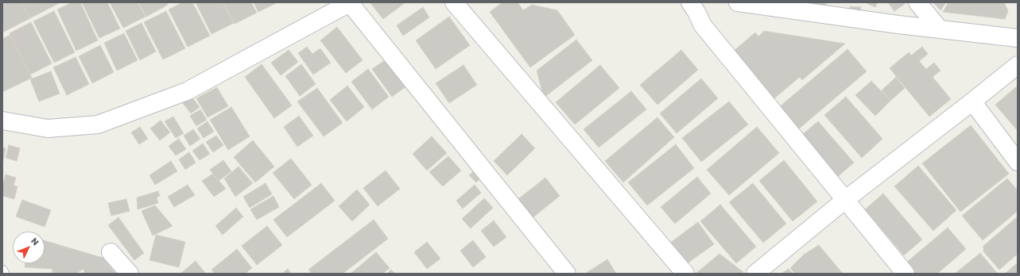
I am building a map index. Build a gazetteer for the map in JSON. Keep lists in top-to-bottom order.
{
  "north": "top right"
}
